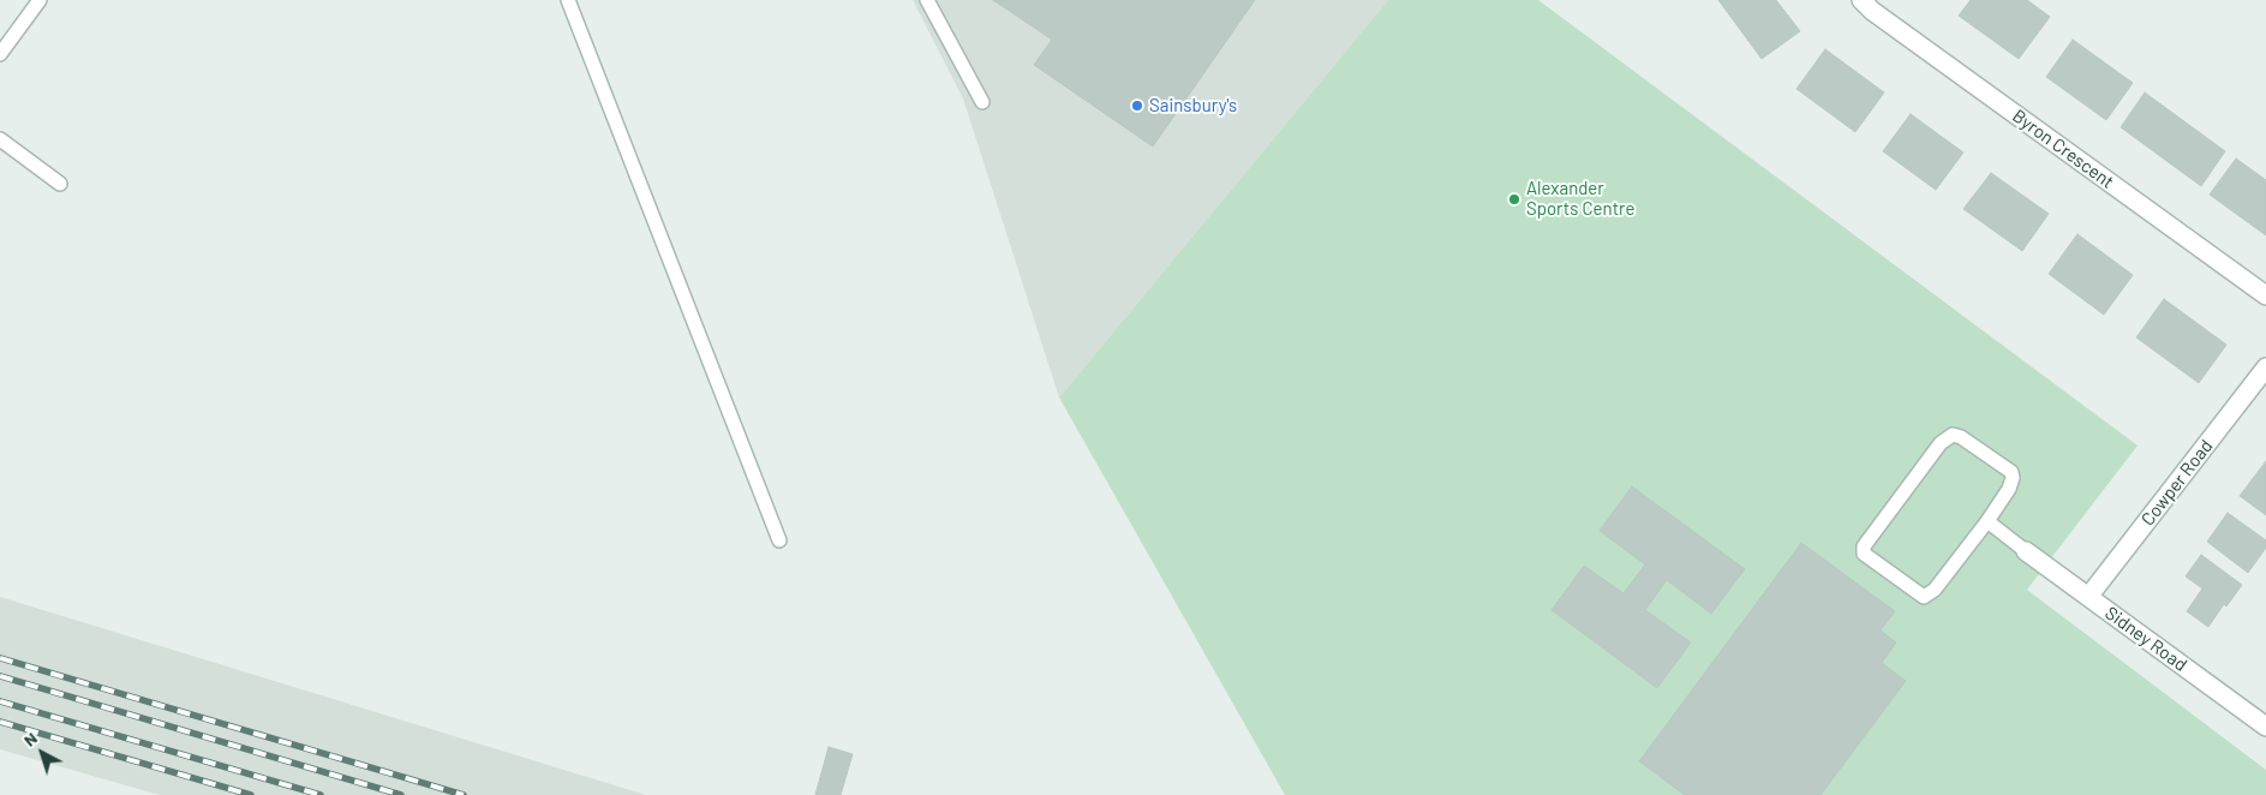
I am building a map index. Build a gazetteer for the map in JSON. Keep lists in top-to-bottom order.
{
  "streets": {
    "street": ["Byron Crescent", "Cowper Road", "Sidney Road"]
  },
  "crossings": [
    ["Cowper Road", "Sidney Road"]
  ],
  "places": ["Sainsbury's", "Alexander Sports Centre"],
  "north": "top left"
}
